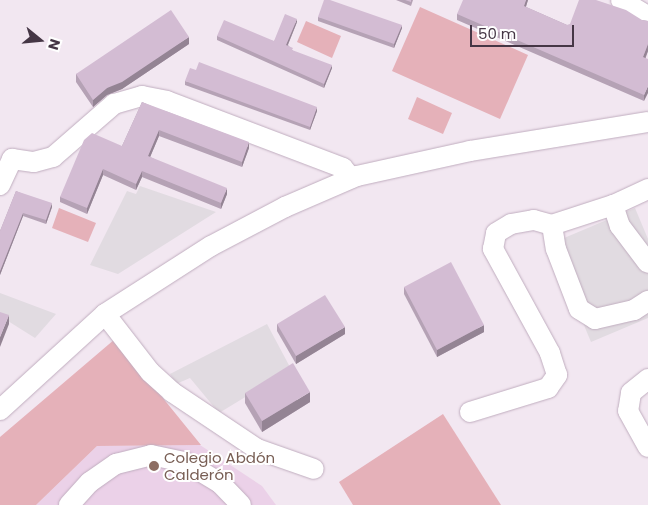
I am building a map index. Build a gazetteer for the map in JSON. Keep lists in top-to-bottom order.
{
  "places": ["Colegio Abdón Calderón"],
  "scale_bar": "50 m",
  "north": "right"
}
